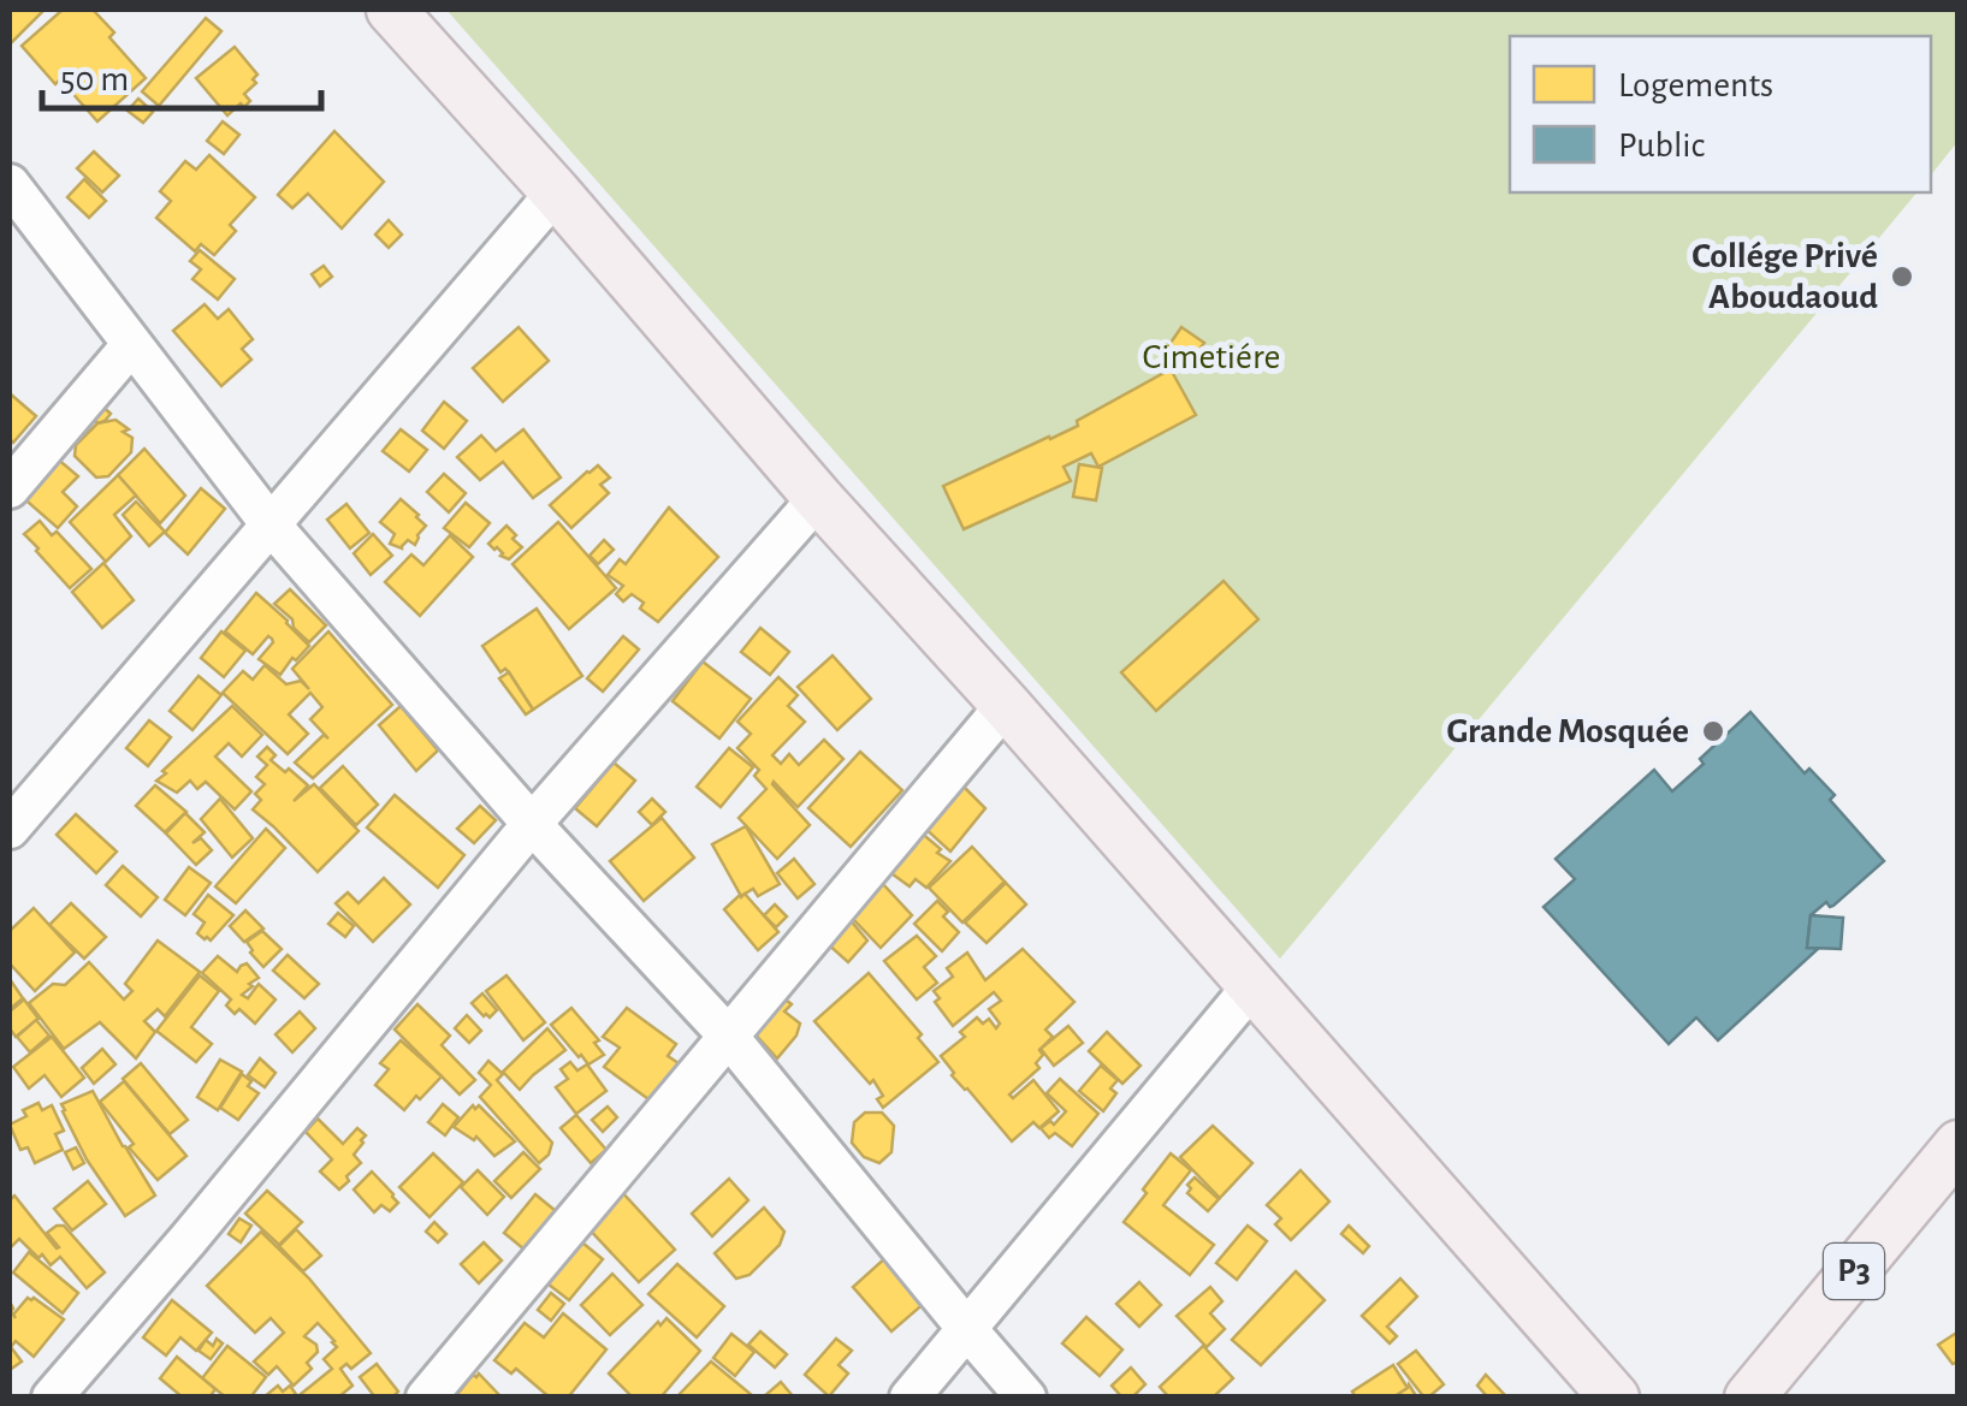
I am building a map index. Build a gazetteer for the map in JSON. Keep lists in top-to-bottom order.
{
  "streets": {
    "main road": ["P3"]
  },
  "parks": ["Cimetiére"],
  "places": ["Collége Privé Aboudaoud", "Grande Mosquée"],
  "legend": ["Logements", "Public"],
  "scale_bar": "50 m"
}
